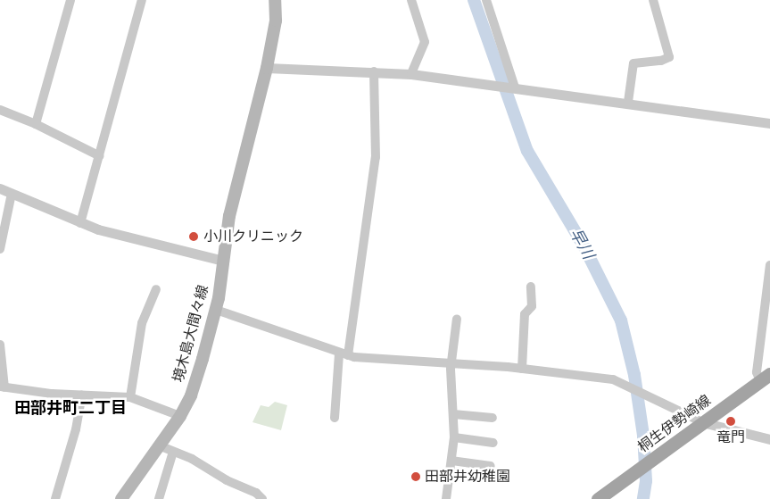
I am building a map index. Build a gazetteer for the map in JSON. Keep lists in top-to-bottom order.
{
  "streets": {
    "main road": ["境木島大間々線", "桐生伊勢崎線"]
  },
  "districts": ["田部井町二丁目"],
  "water": ["早川"],
  "places": ["小川クリニック", "竜門", "田部井幼稚園"]
}
